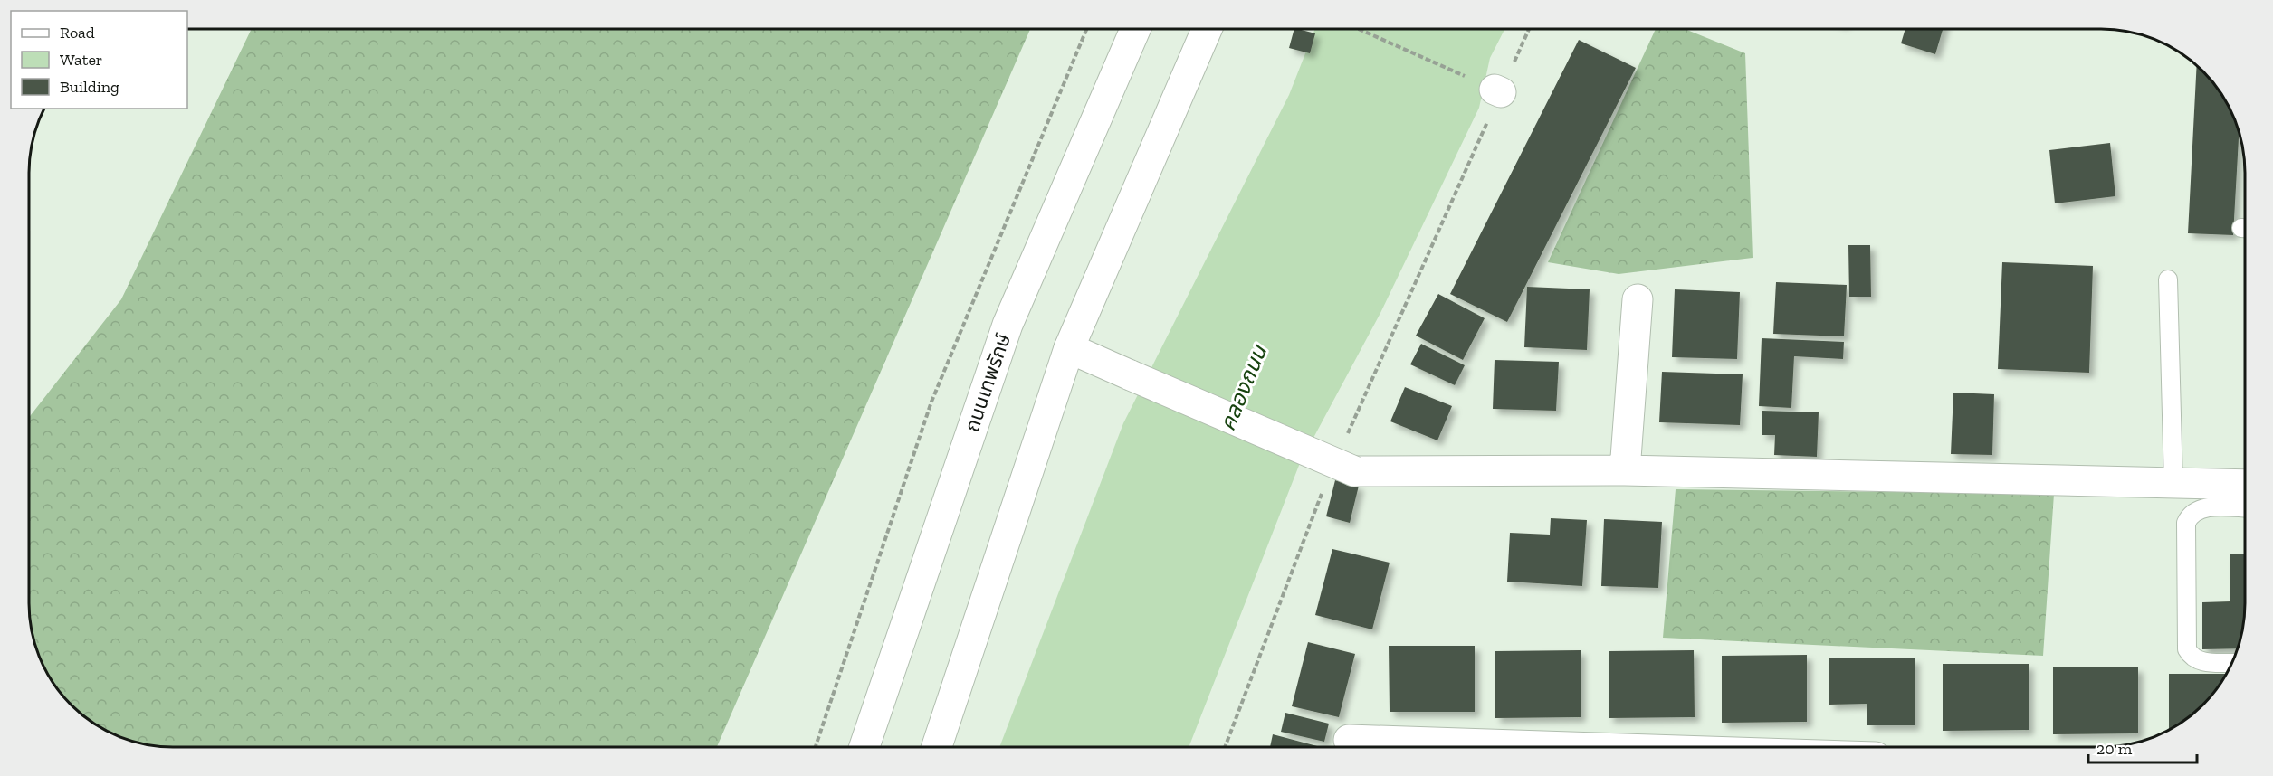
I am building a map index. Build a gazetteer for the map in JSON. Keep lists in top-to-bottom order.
{
  "streets": {
    "street": ["ถนนเทพรักษ์"]
  },
  "water": ["คลองถนน"],
  "legend": ["Road", "Water", "Building"],
  "scale_bar": "20 m"
}
